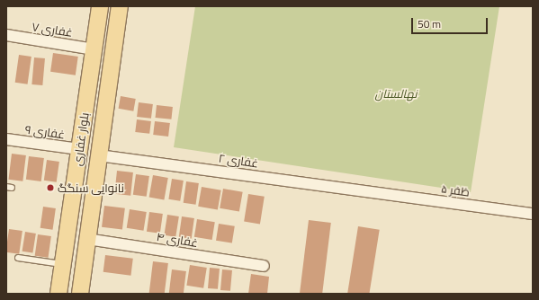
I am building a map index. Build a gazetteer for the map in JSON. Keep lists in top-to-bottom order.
{
  "streets": {
    "main road": ["بلوار غفاری"],
    "street": [
      "غفاری ۷",
      "غفاری ۹",
      "غفاری ۲",
      "ظفر ۵",
      "غفاری ۴"
    ]
  },
  "crossings": [
    ["غفاری ۷", "بلوار غفاری"],
    ["غفاری ۹", "بلوار غفاری"],
    ["بلوار غفاری", "غفاری ۲"],
    ["بلوار غفاری", "غفاری ۴"],
    ["غفاری ۲", "ظفر ۵"]
  ],
  "parks": ["نهالستان"],
  "places": ["نانوایی سنگگ"],
  "scale_bar": "50 m"
}
